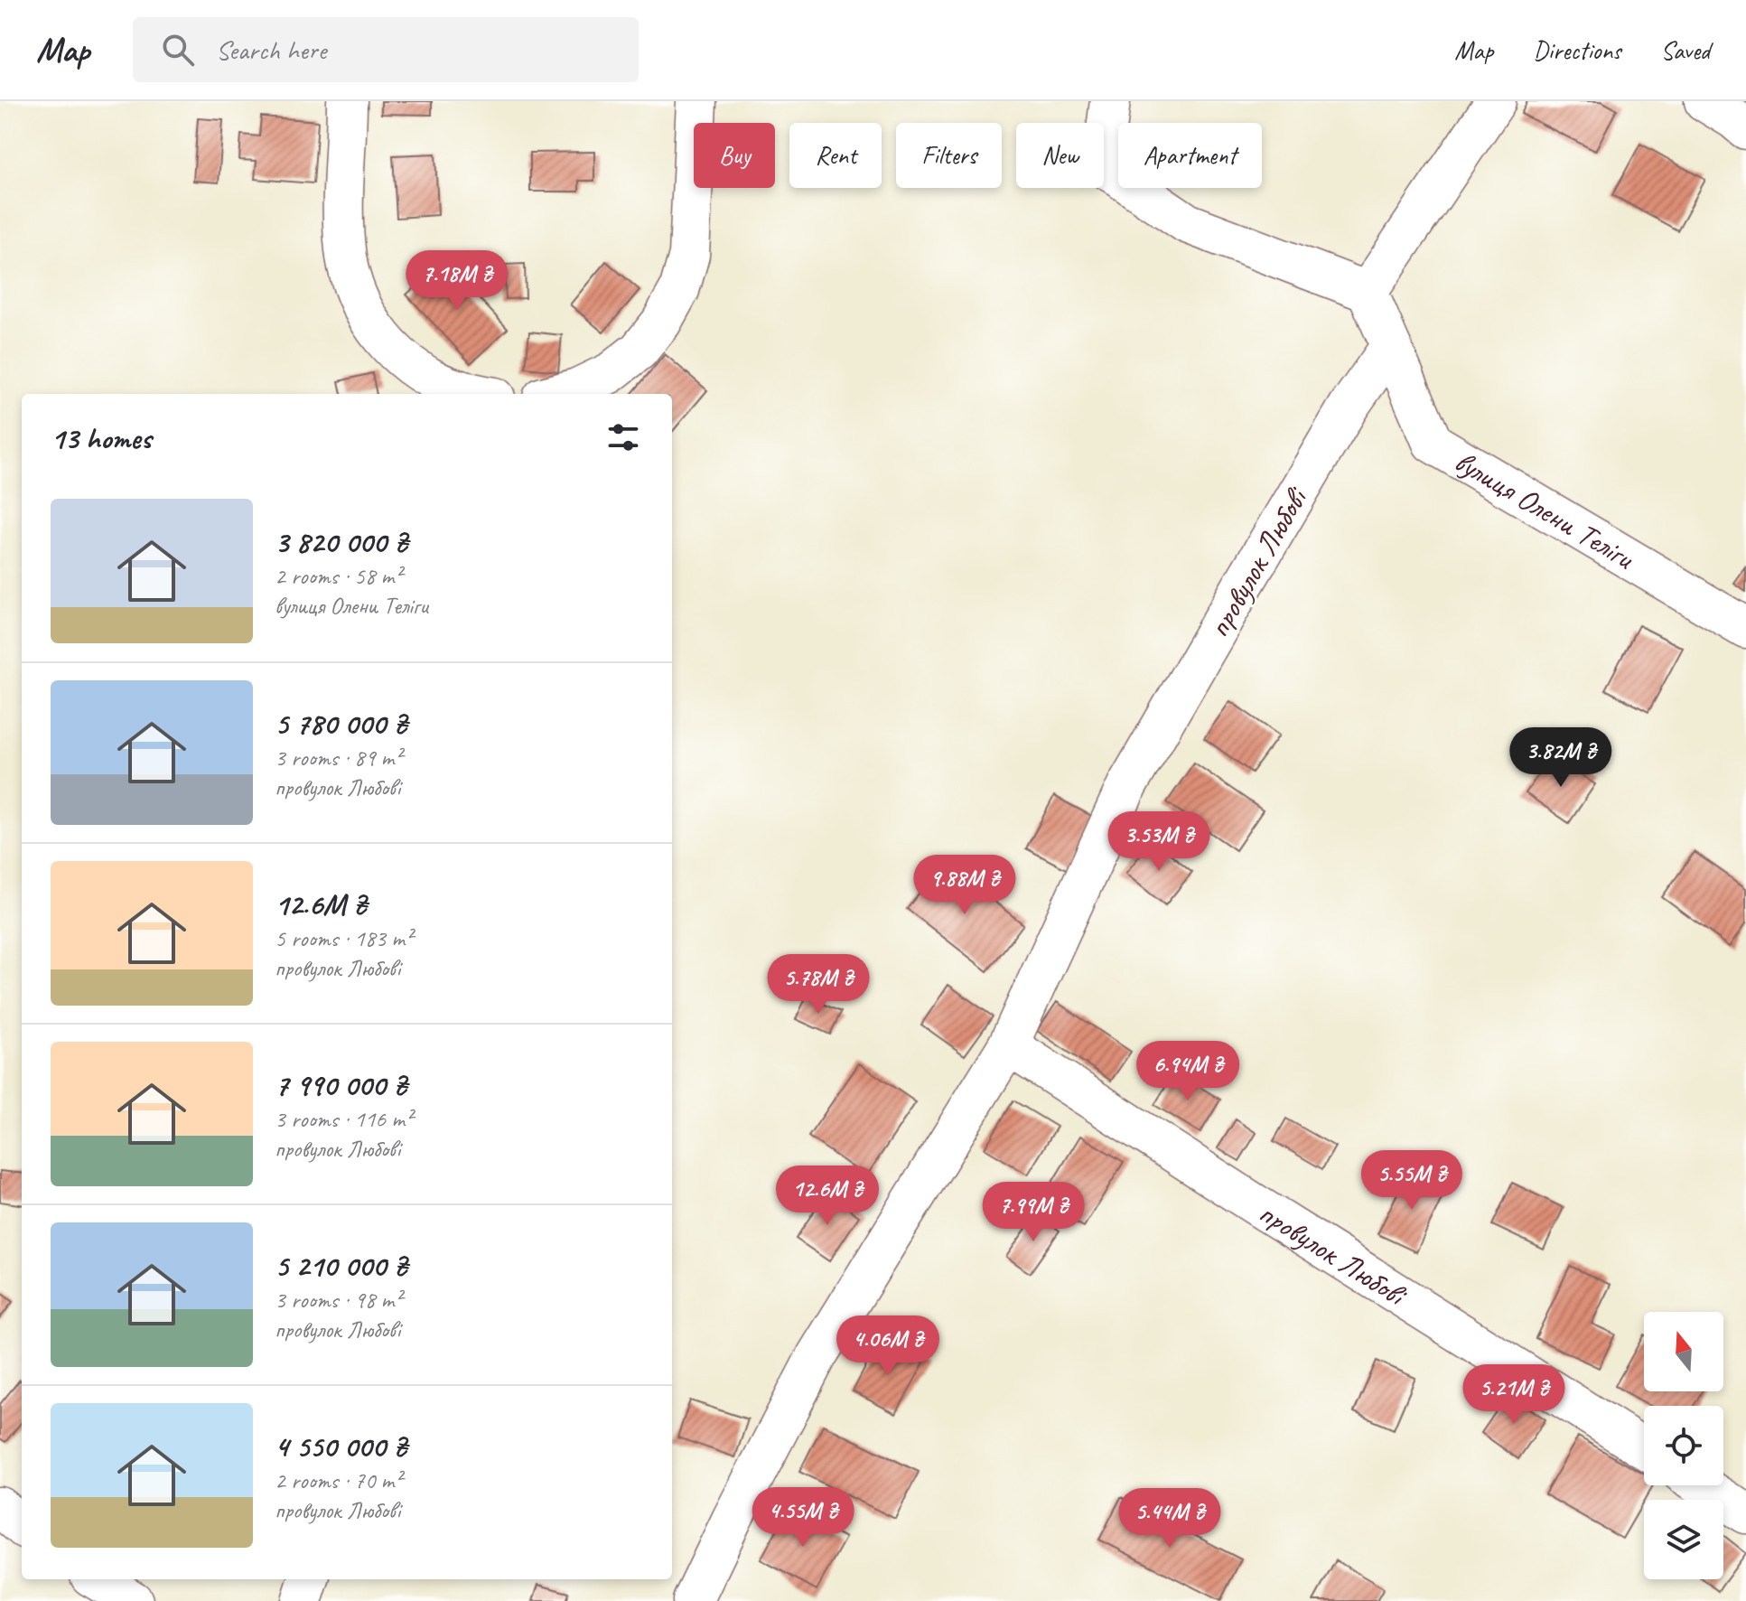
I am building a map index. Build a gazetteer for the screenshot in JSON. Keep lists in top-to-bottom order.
{
  "streets": {
    "street": ["вулиця Олени Теліги", "провулок Любові"]
  },
  "crossings": [
    ["вулиця Олени Теліги", "провулок Любові"]
  ],
  "north": "top",
  "page": {
    "header": "Map",
    "search": "Search here",
    "nav": ["Map", "Directions", "Saved"],
    "chip": [
      "Buy",
      "Rent",
      "Filters",
      "New",
      "Apartment"
    ],
    "price": [
      "7.18M ₴",
      "3.82M ₴",
      "3.53M ₴",
      "9.88M ₴",
      "5.78M ₴",
      "6.94M ₴",
      "5.55M ₴",
      "12.6M ₴",
      "7.99M ₴",
      "4.06M ₴",
      "5.21M ₴",
      "4.55M ₴",
      "5.44M ₴"
    ],
    "heading": "13 homes",
    "list": [
      {
        "name": "3 820 000 ₴",
        "note": "2 rooms · 58 m² · вулиця Олени Теліги"
      },
      {
        "name": "5 780 000 ₴",
        "note": "3 rooms · 89 m² · провулок Любові"
      },
      {
        "name": "12.6M ₴",
        "note": "5 rooms · 183 m² · провулок Любові"
      },
      {
        "name": "7 990 000 ₴",
        "note": "3 rooms · 116 m² · провулок Любові"
      },
      {
        "name": "5 210 000 ₴",
        "note": "3 rooms · 98 m² · провулок Любові"
      },
      {
        "name": "4 550 000 ₴",
        "note": "2 rooms · 70 m² · провулок Любові"
      }
    ]
  }
}
